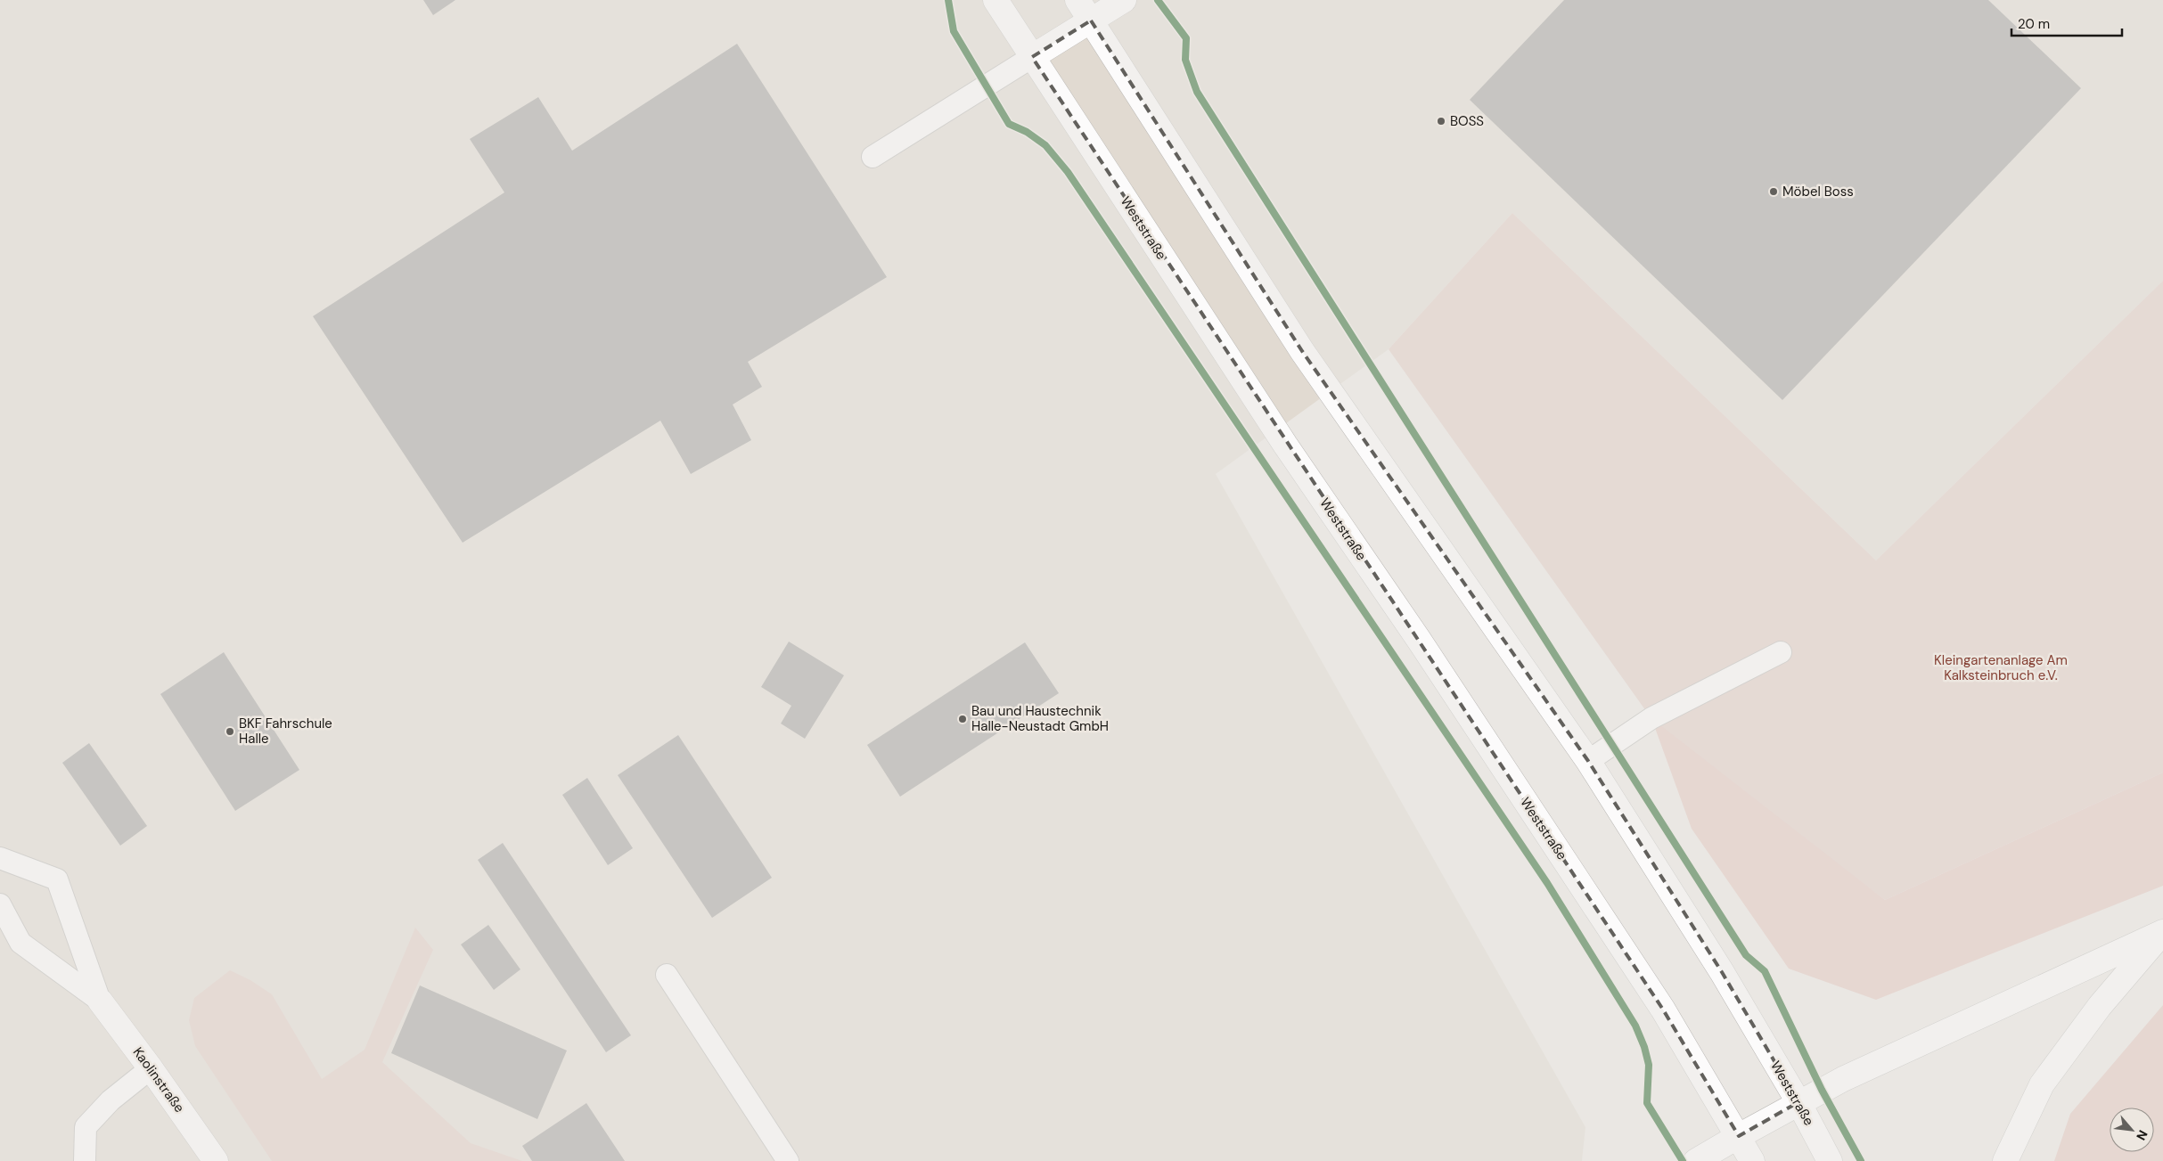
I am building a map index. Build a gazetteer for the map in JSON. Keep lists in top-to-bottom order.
{
  "streets": {
    "main road": ["Weststraße", "Kaolinstraße"]
  },
  "parks": ["Kleingartenanlage Am Kalksteinbruch e.V."],
  "places": [
    "BOSS",
    "Möbel Boss",
    "Bau und Haustechnik Halle-Neustadt GmbH",
    "BKF Fahrschule Halle"
  ],
  "scale_bar": "20 m",
  "north": "bottom right"
}
